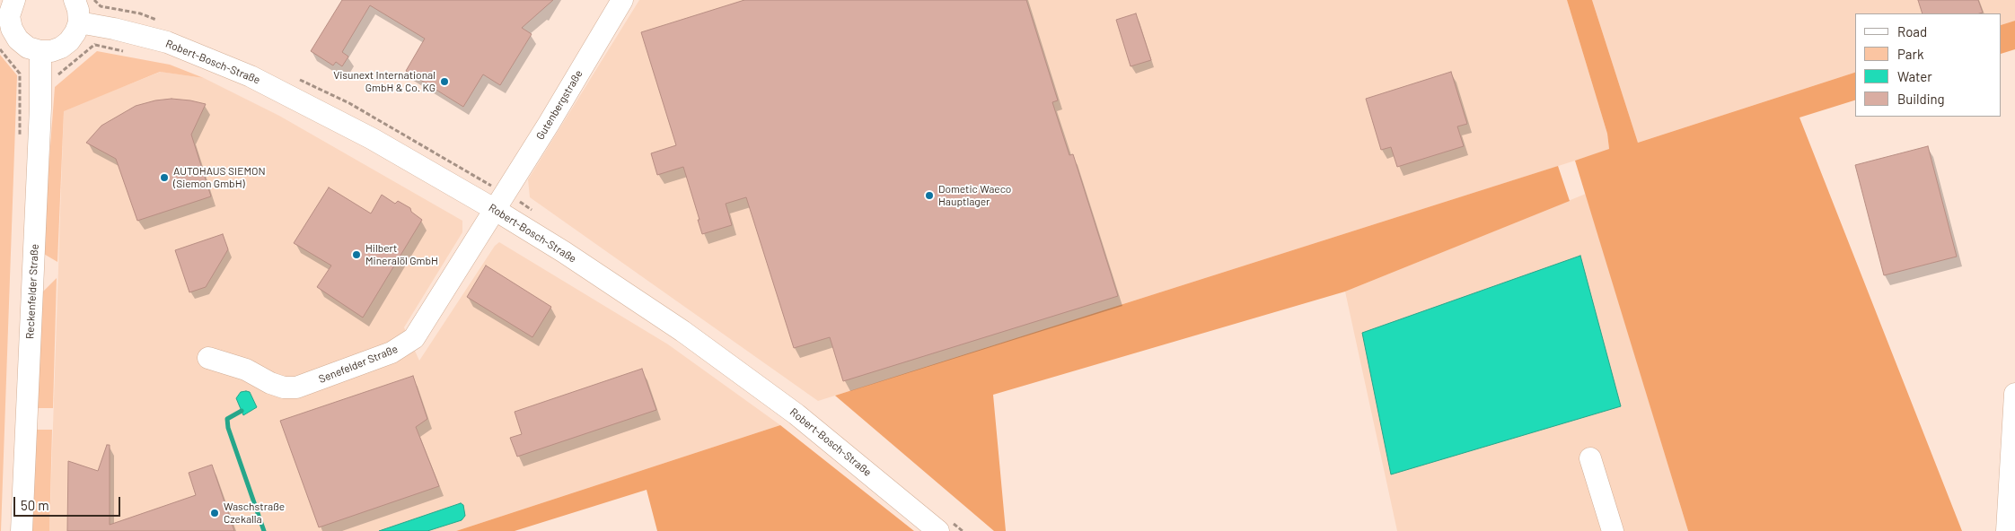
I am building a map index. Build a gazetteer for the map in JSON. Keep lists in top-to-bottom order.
{
  "streets": {
    "street": [
      "Robert-Bosch-Straße",
      "Gutenbergstraße",
      "Reckenfelder Straße",
      "Senefelder Straße"
    ]
  },
  "crossings": [
    ["Robert-Bosch-Straße", "Gutenbergstraße"],
    ["Robert-Bosch-Straße", "Senefelder Straße"],
    ["Gutenbergstraße", "Senefelder Straße"]
  ],
  "places": [
    "Visunext International GmbH & Co. KG",
    "AUTOHAUS SIEMON (Siemon GmbH)",
    "Dometic Waeco Hauptlager",
    "Hilbert Mineralöl GmbH",
    "Waschstraße Czekalla"
  ],
  "legend": [
    "Road",
    "Park",
    "Water",
    "Building"
  ],
  "scale_bar": "50 m"
}
